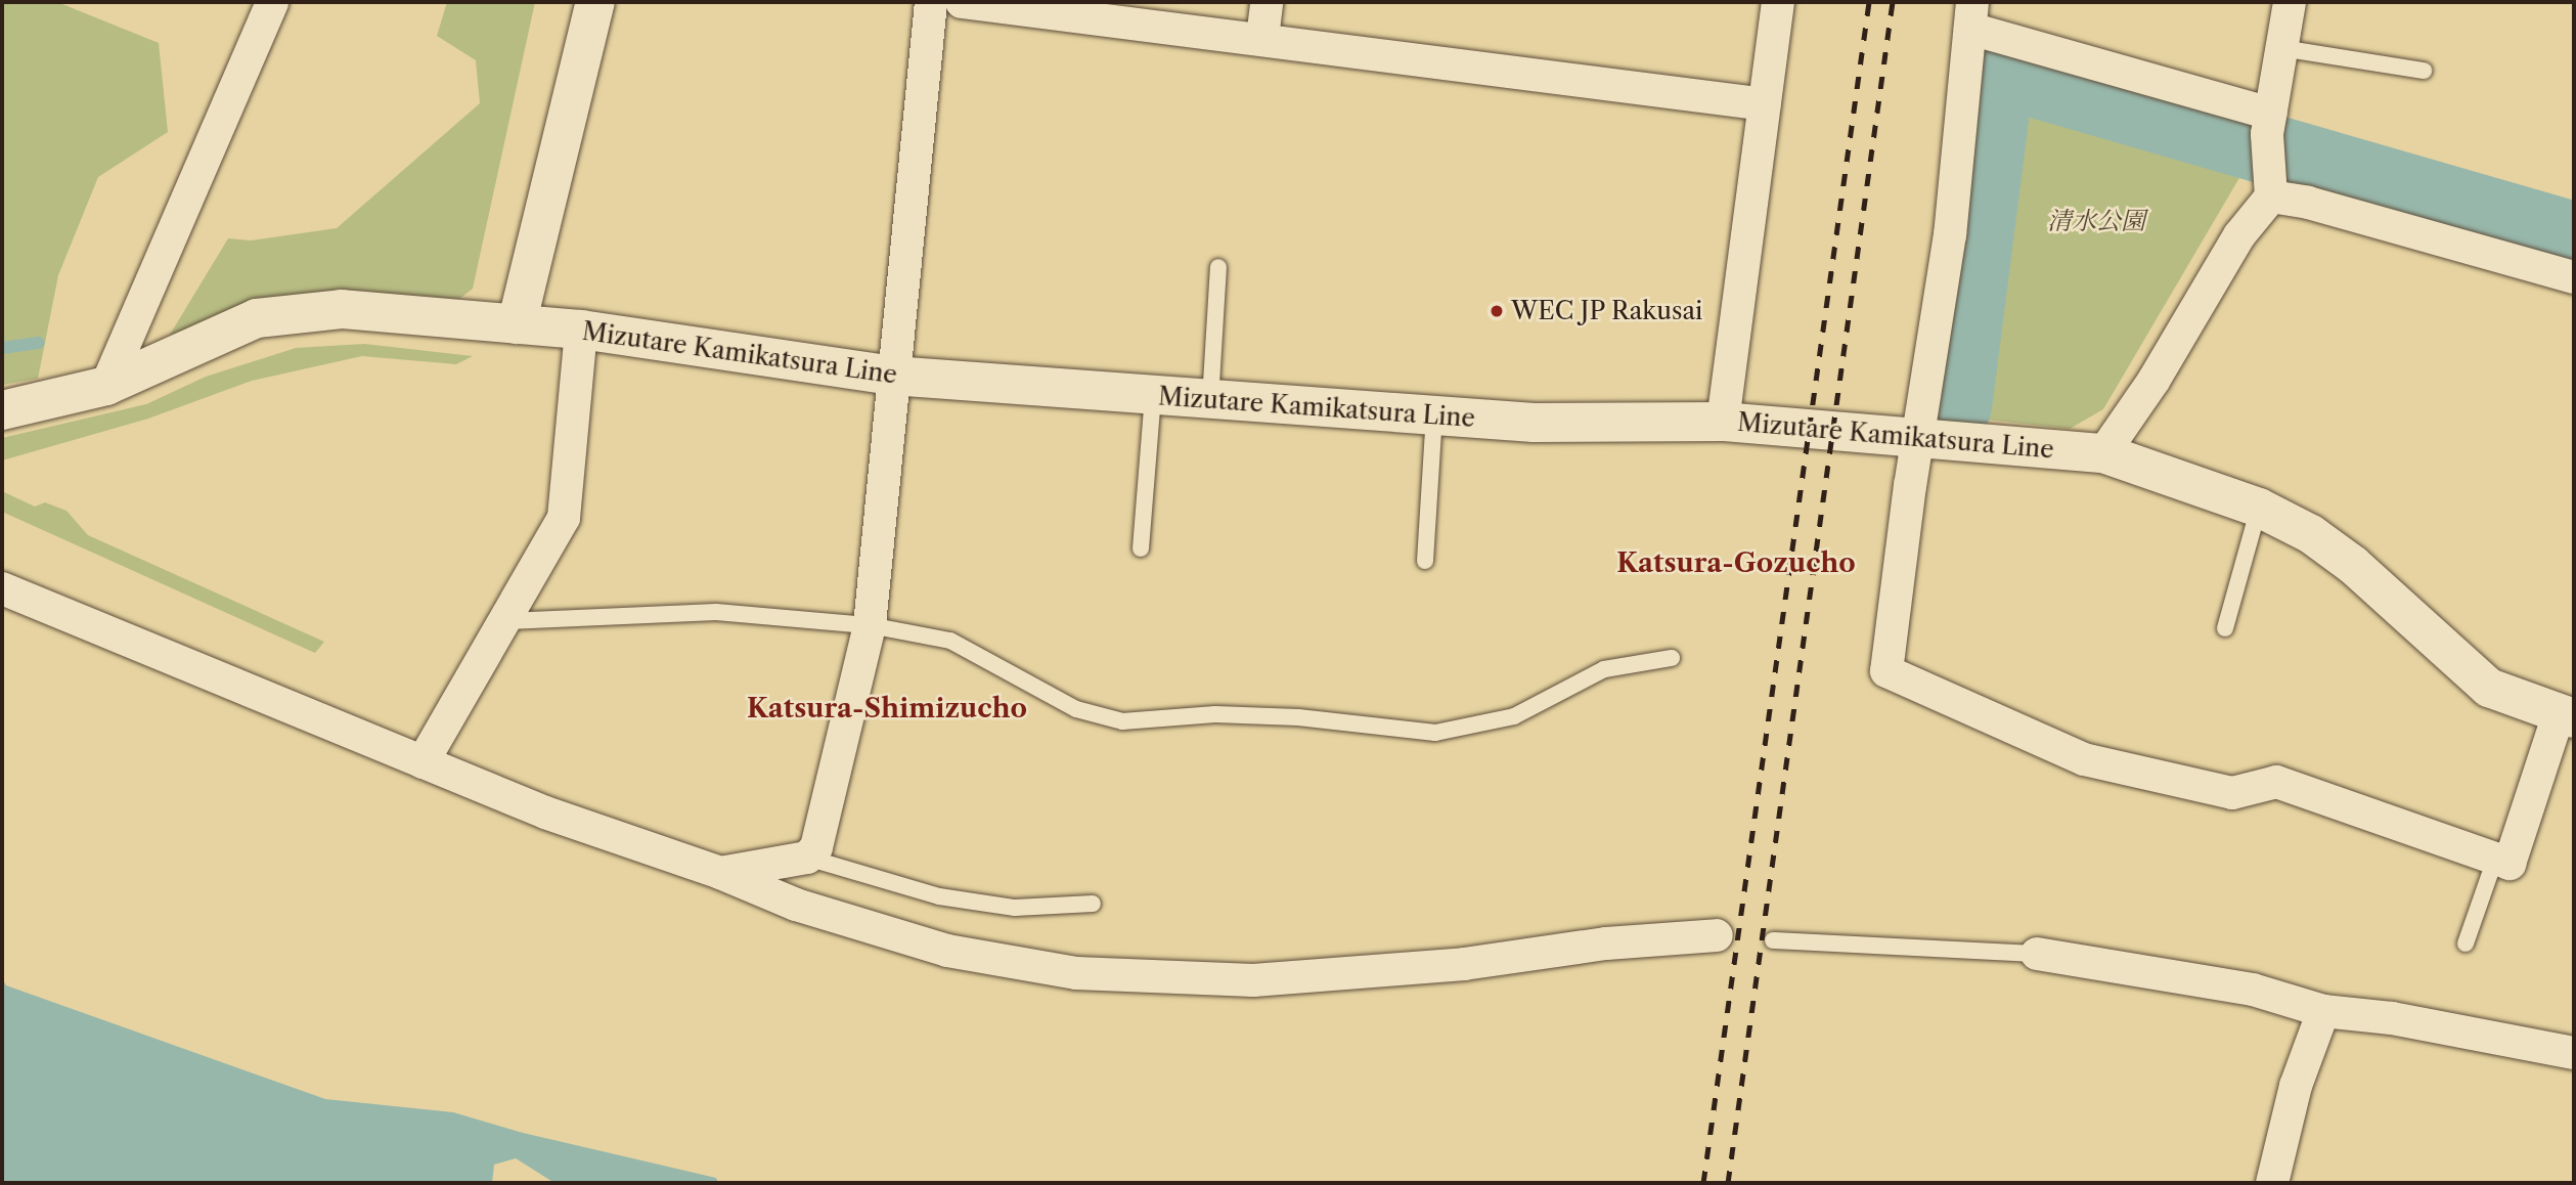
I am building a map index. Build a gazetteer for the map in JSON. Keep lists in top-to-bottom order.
{
  "streets": {
    "main road": ["Mizutare Kamikatsura Line"]
  },
  "districts": ["Katsura-Gozucho", "Katsura-Shimizucho"],
  "parks": ["清水公園"],
  "places": ["WEC JP Rakusai"]
}
